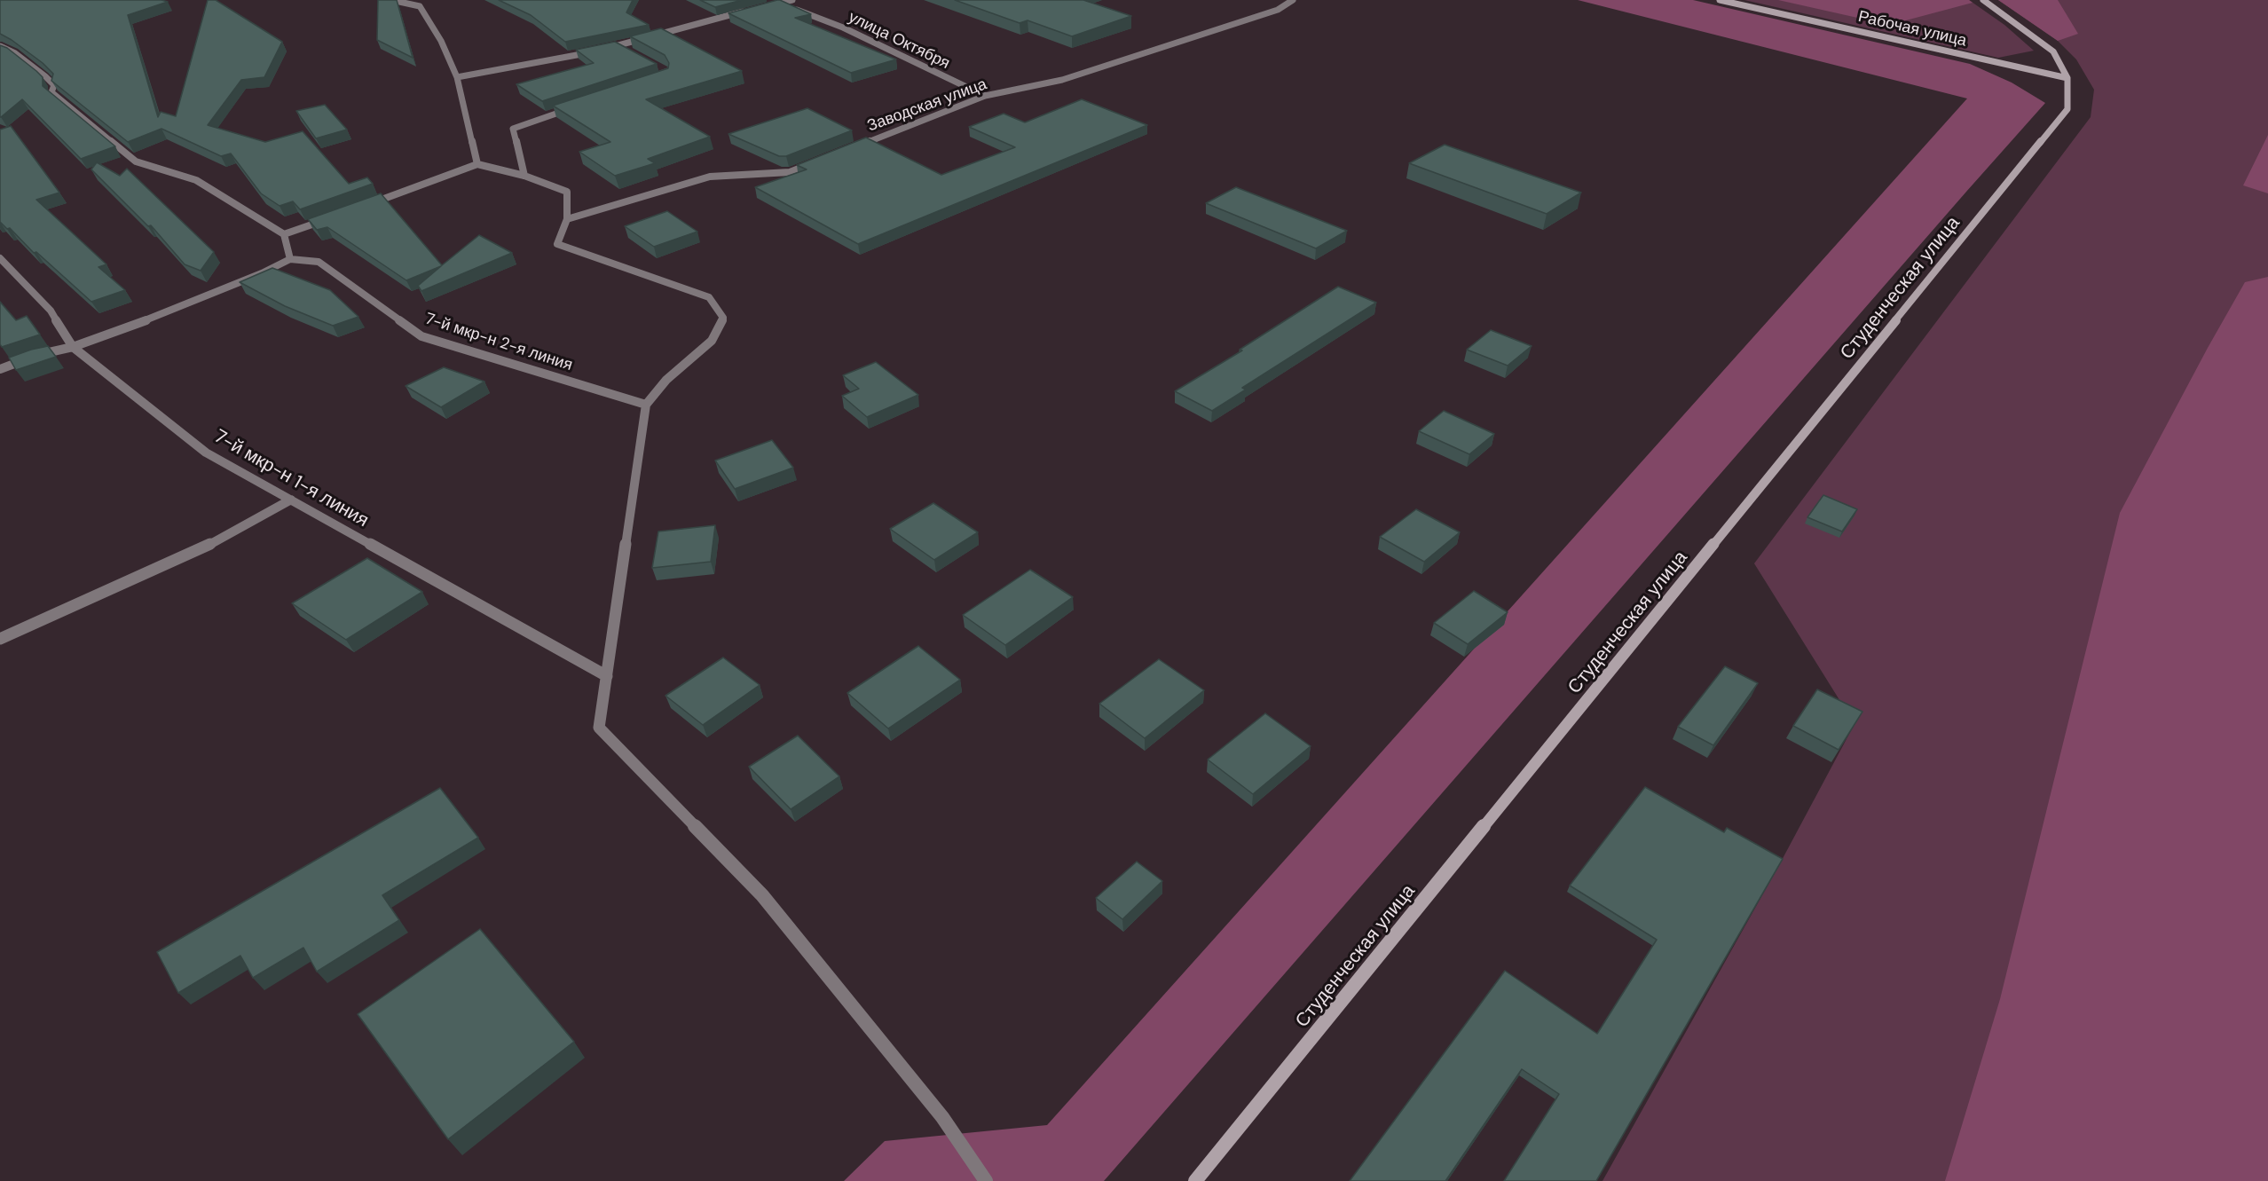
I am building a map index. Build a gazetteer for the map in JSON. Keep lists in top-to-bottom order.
{
  "streets": {
    "main road": ["Рабочая улица", "Студенческая улица"],
    "street": [
      "улица Октября",
      "Заводская улица",
      "7-й мкр-н 2-я линия",
      "7-й мкр-н 1-я линия"
    ]
  },
  "crossings": [
    ["Рабочая улица", "Студенческая улица"],
    ["улица Октября", "Заводская улица"]
  ]
}
